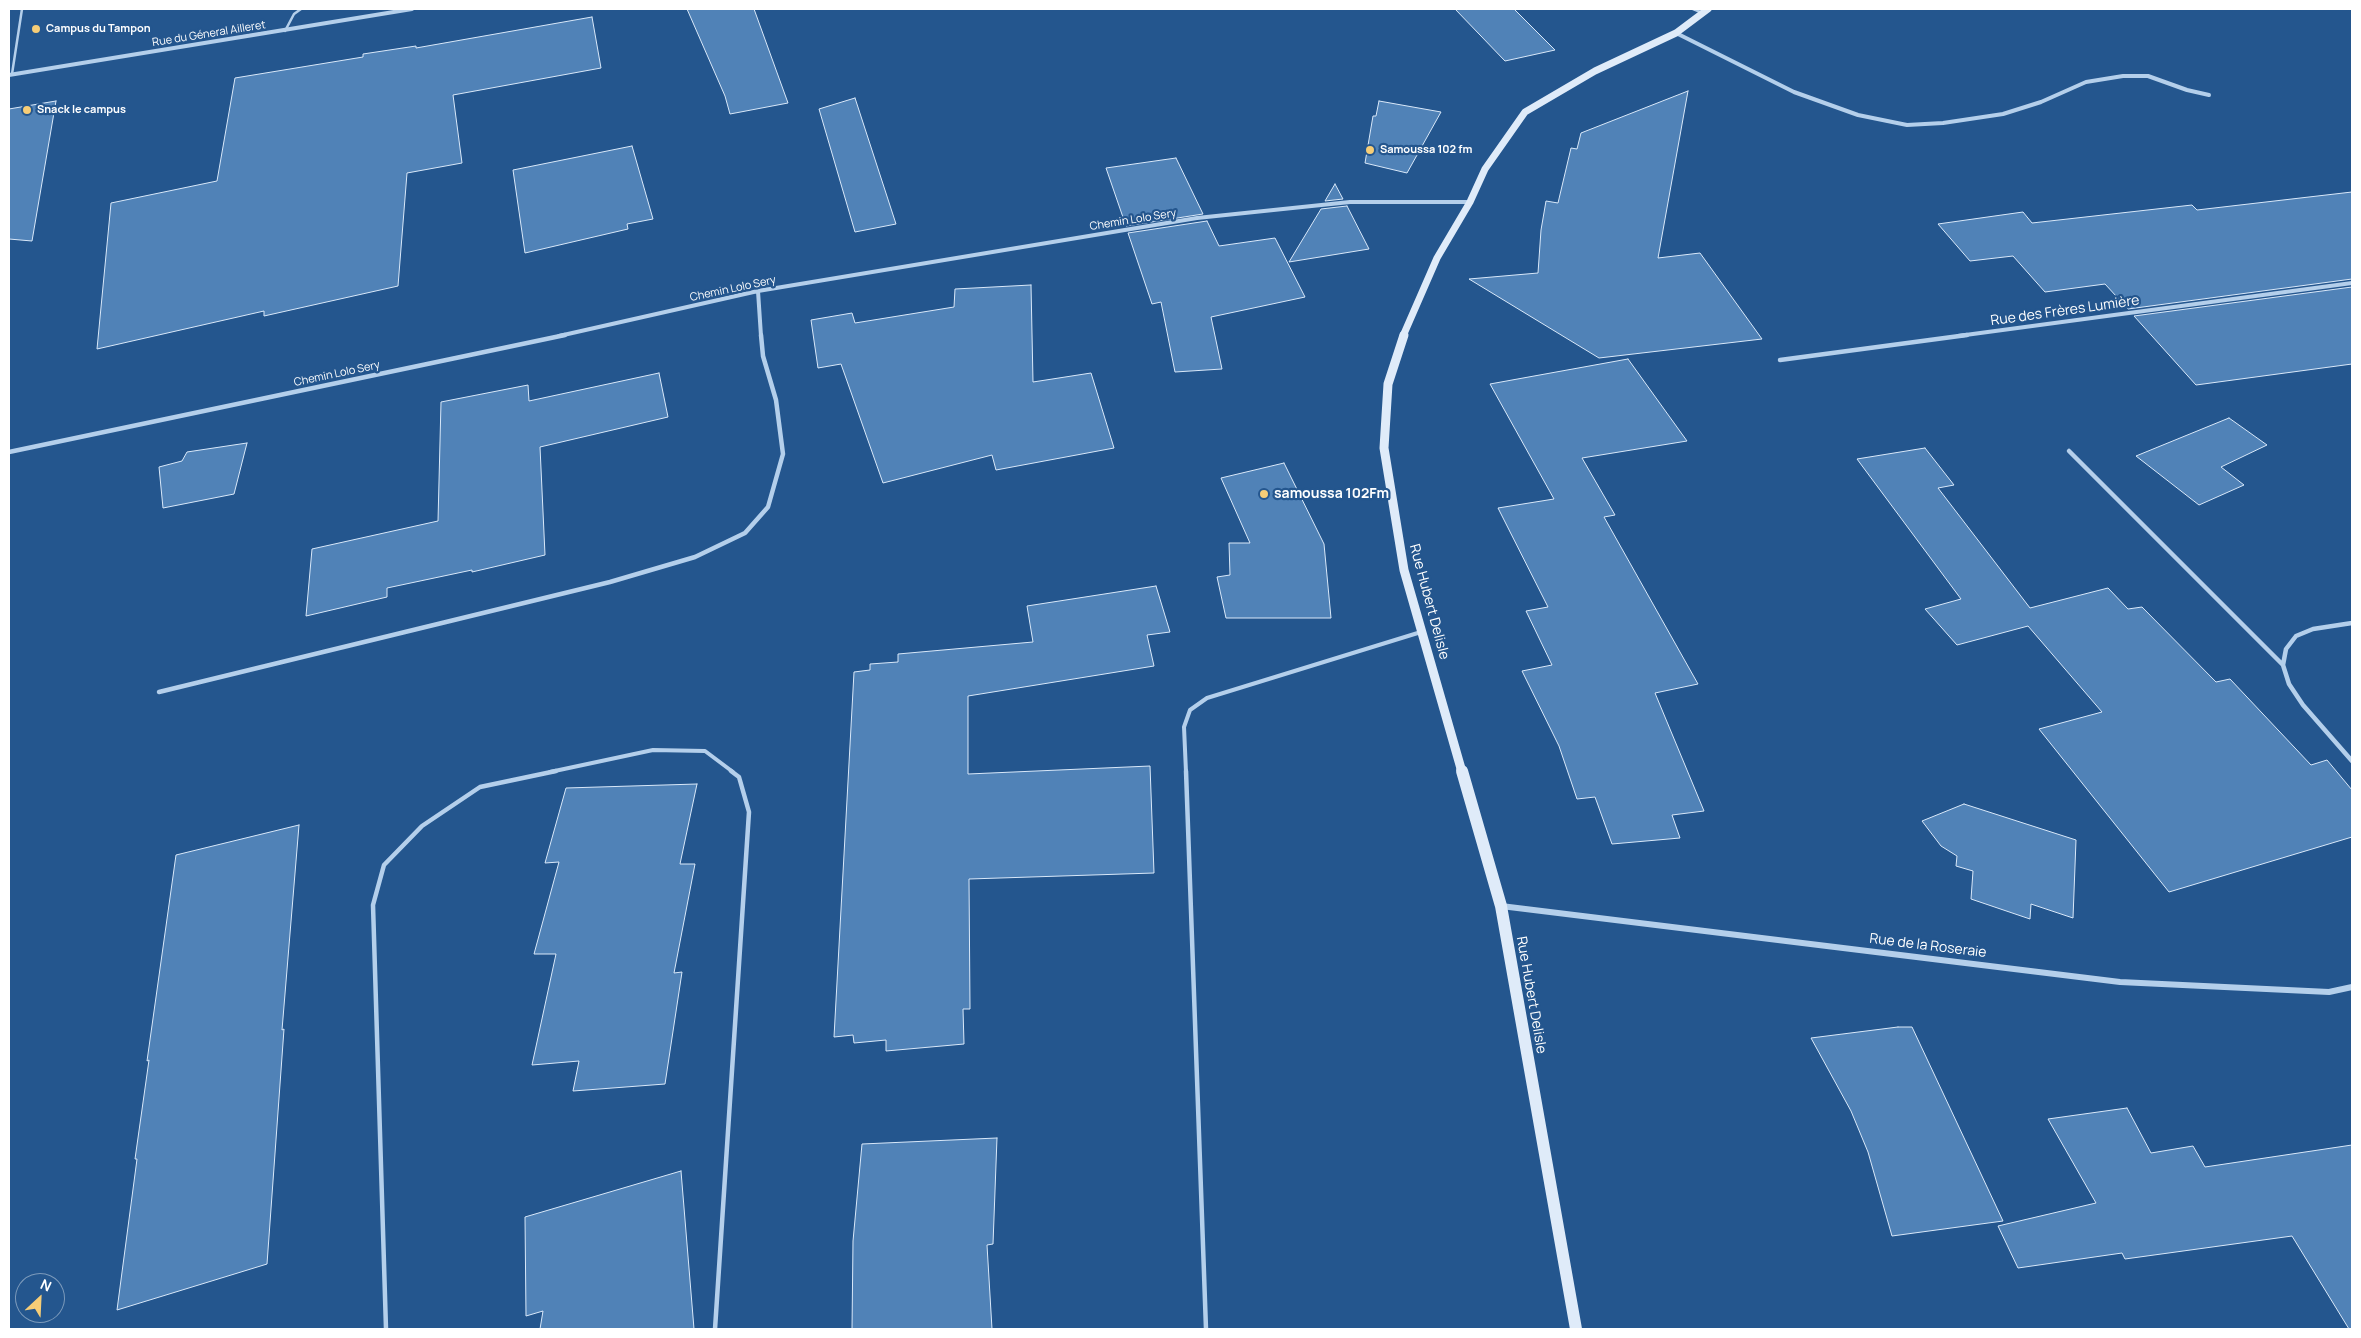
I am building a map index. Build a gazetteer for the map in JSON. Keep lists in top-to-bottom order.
{
  "streets": {
    "main road": ["Rue Hubert Delisle"],
    "street": [
      "Rue du Géneral Ailleret",
      "Chemin Lolo Sery",
      "Rue des Frères Lumière",
      "Rue de la Roseraie"
    ]
  },
  "crossings": [
    ["Chemin Lolo Sery", "Rue Hubert Delisle"],
    ["Rue Hubert Delisle", "Rue de la Roseraie"]
  ],
  "places": [
    "Campus du Tampon",
    "Snack le campus",
    "Samoussa 102 fm",
    "samoussa 102Fm"
  ],
  "north": "top right"
}
